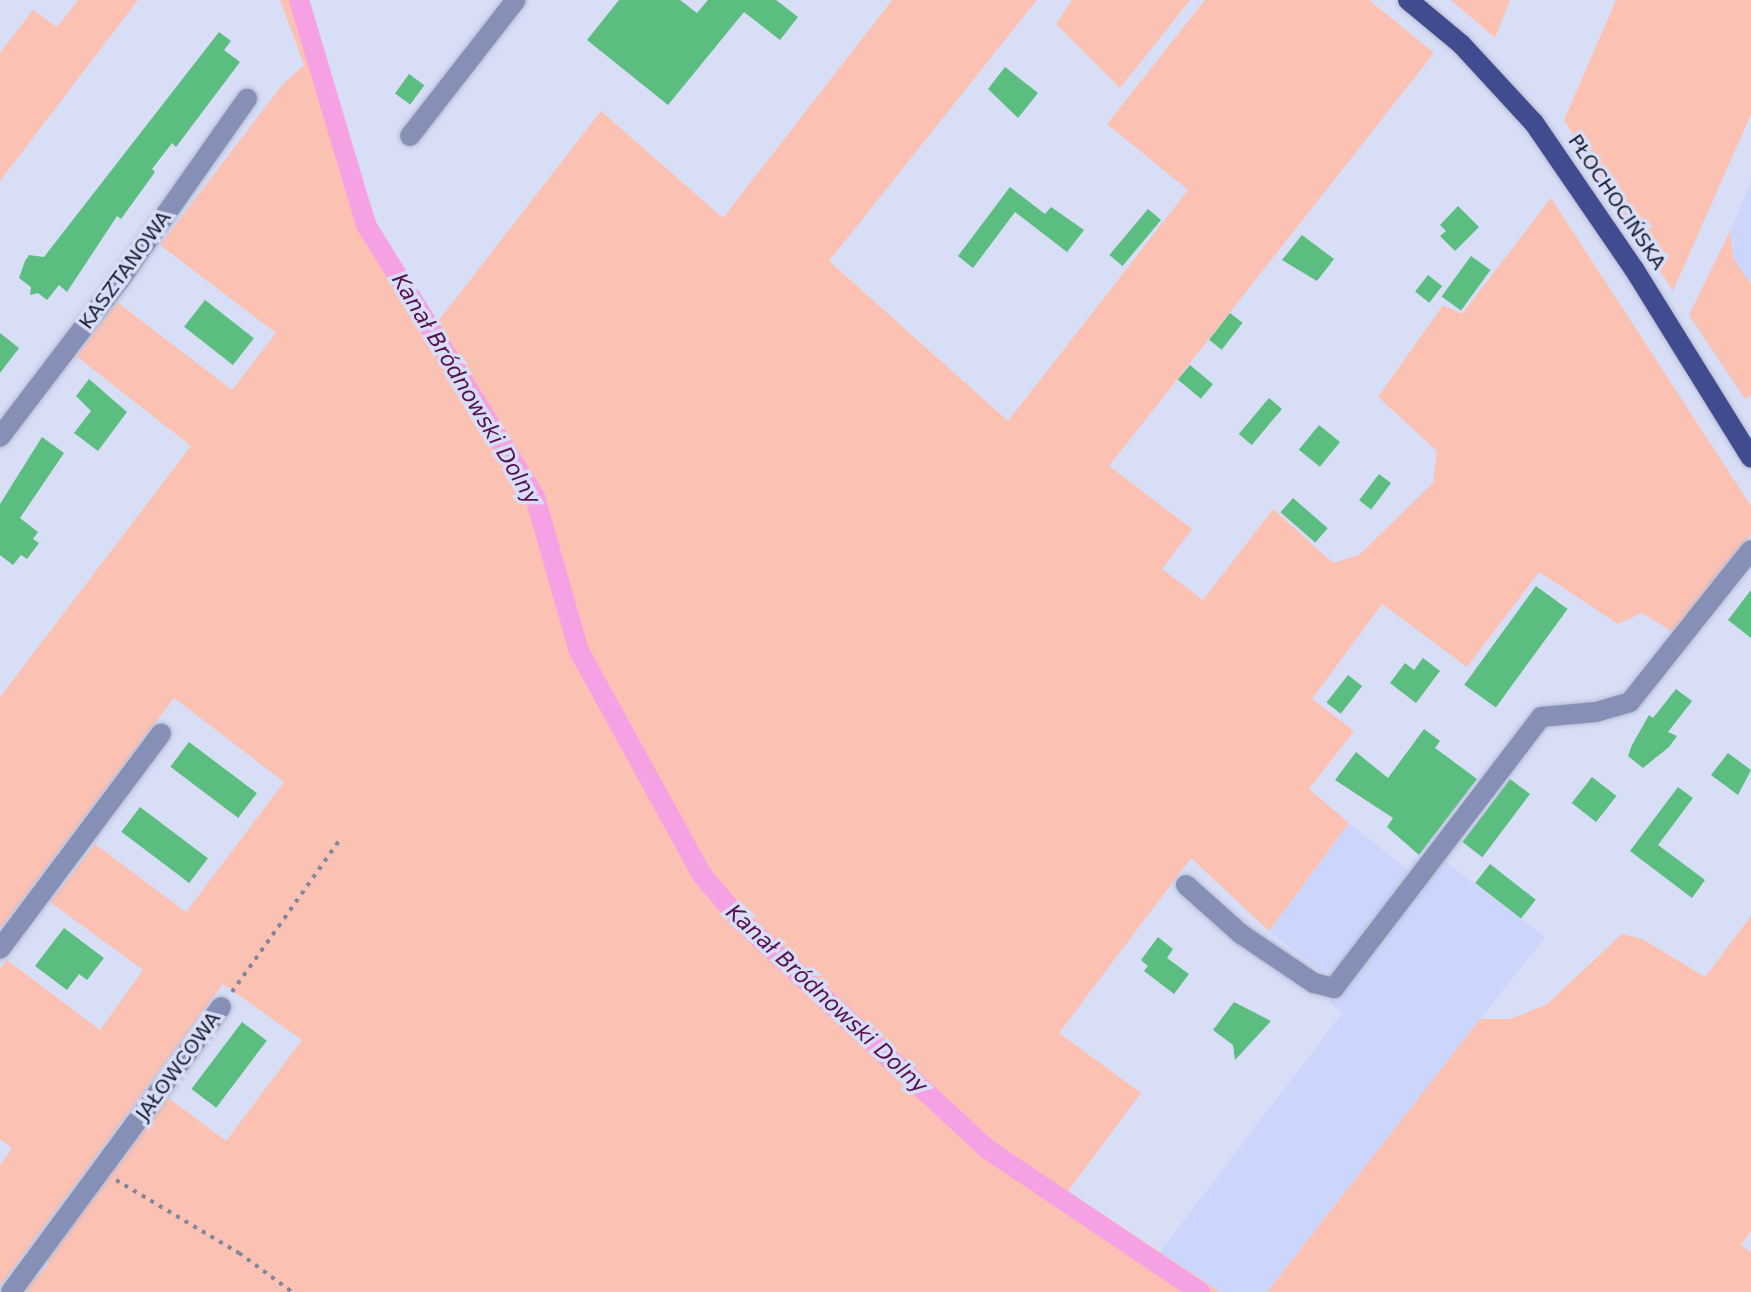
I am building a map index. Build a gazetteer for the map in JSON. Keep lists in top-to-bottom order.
{
  "streets": {
    "main road": ["PŁOCHOCIŃSKA"],
    "street": ["KASZTANOWA", "JAŁOWCOWA"]
  },
  "water": ["Kanał Bródnowski Dolny"]
}
